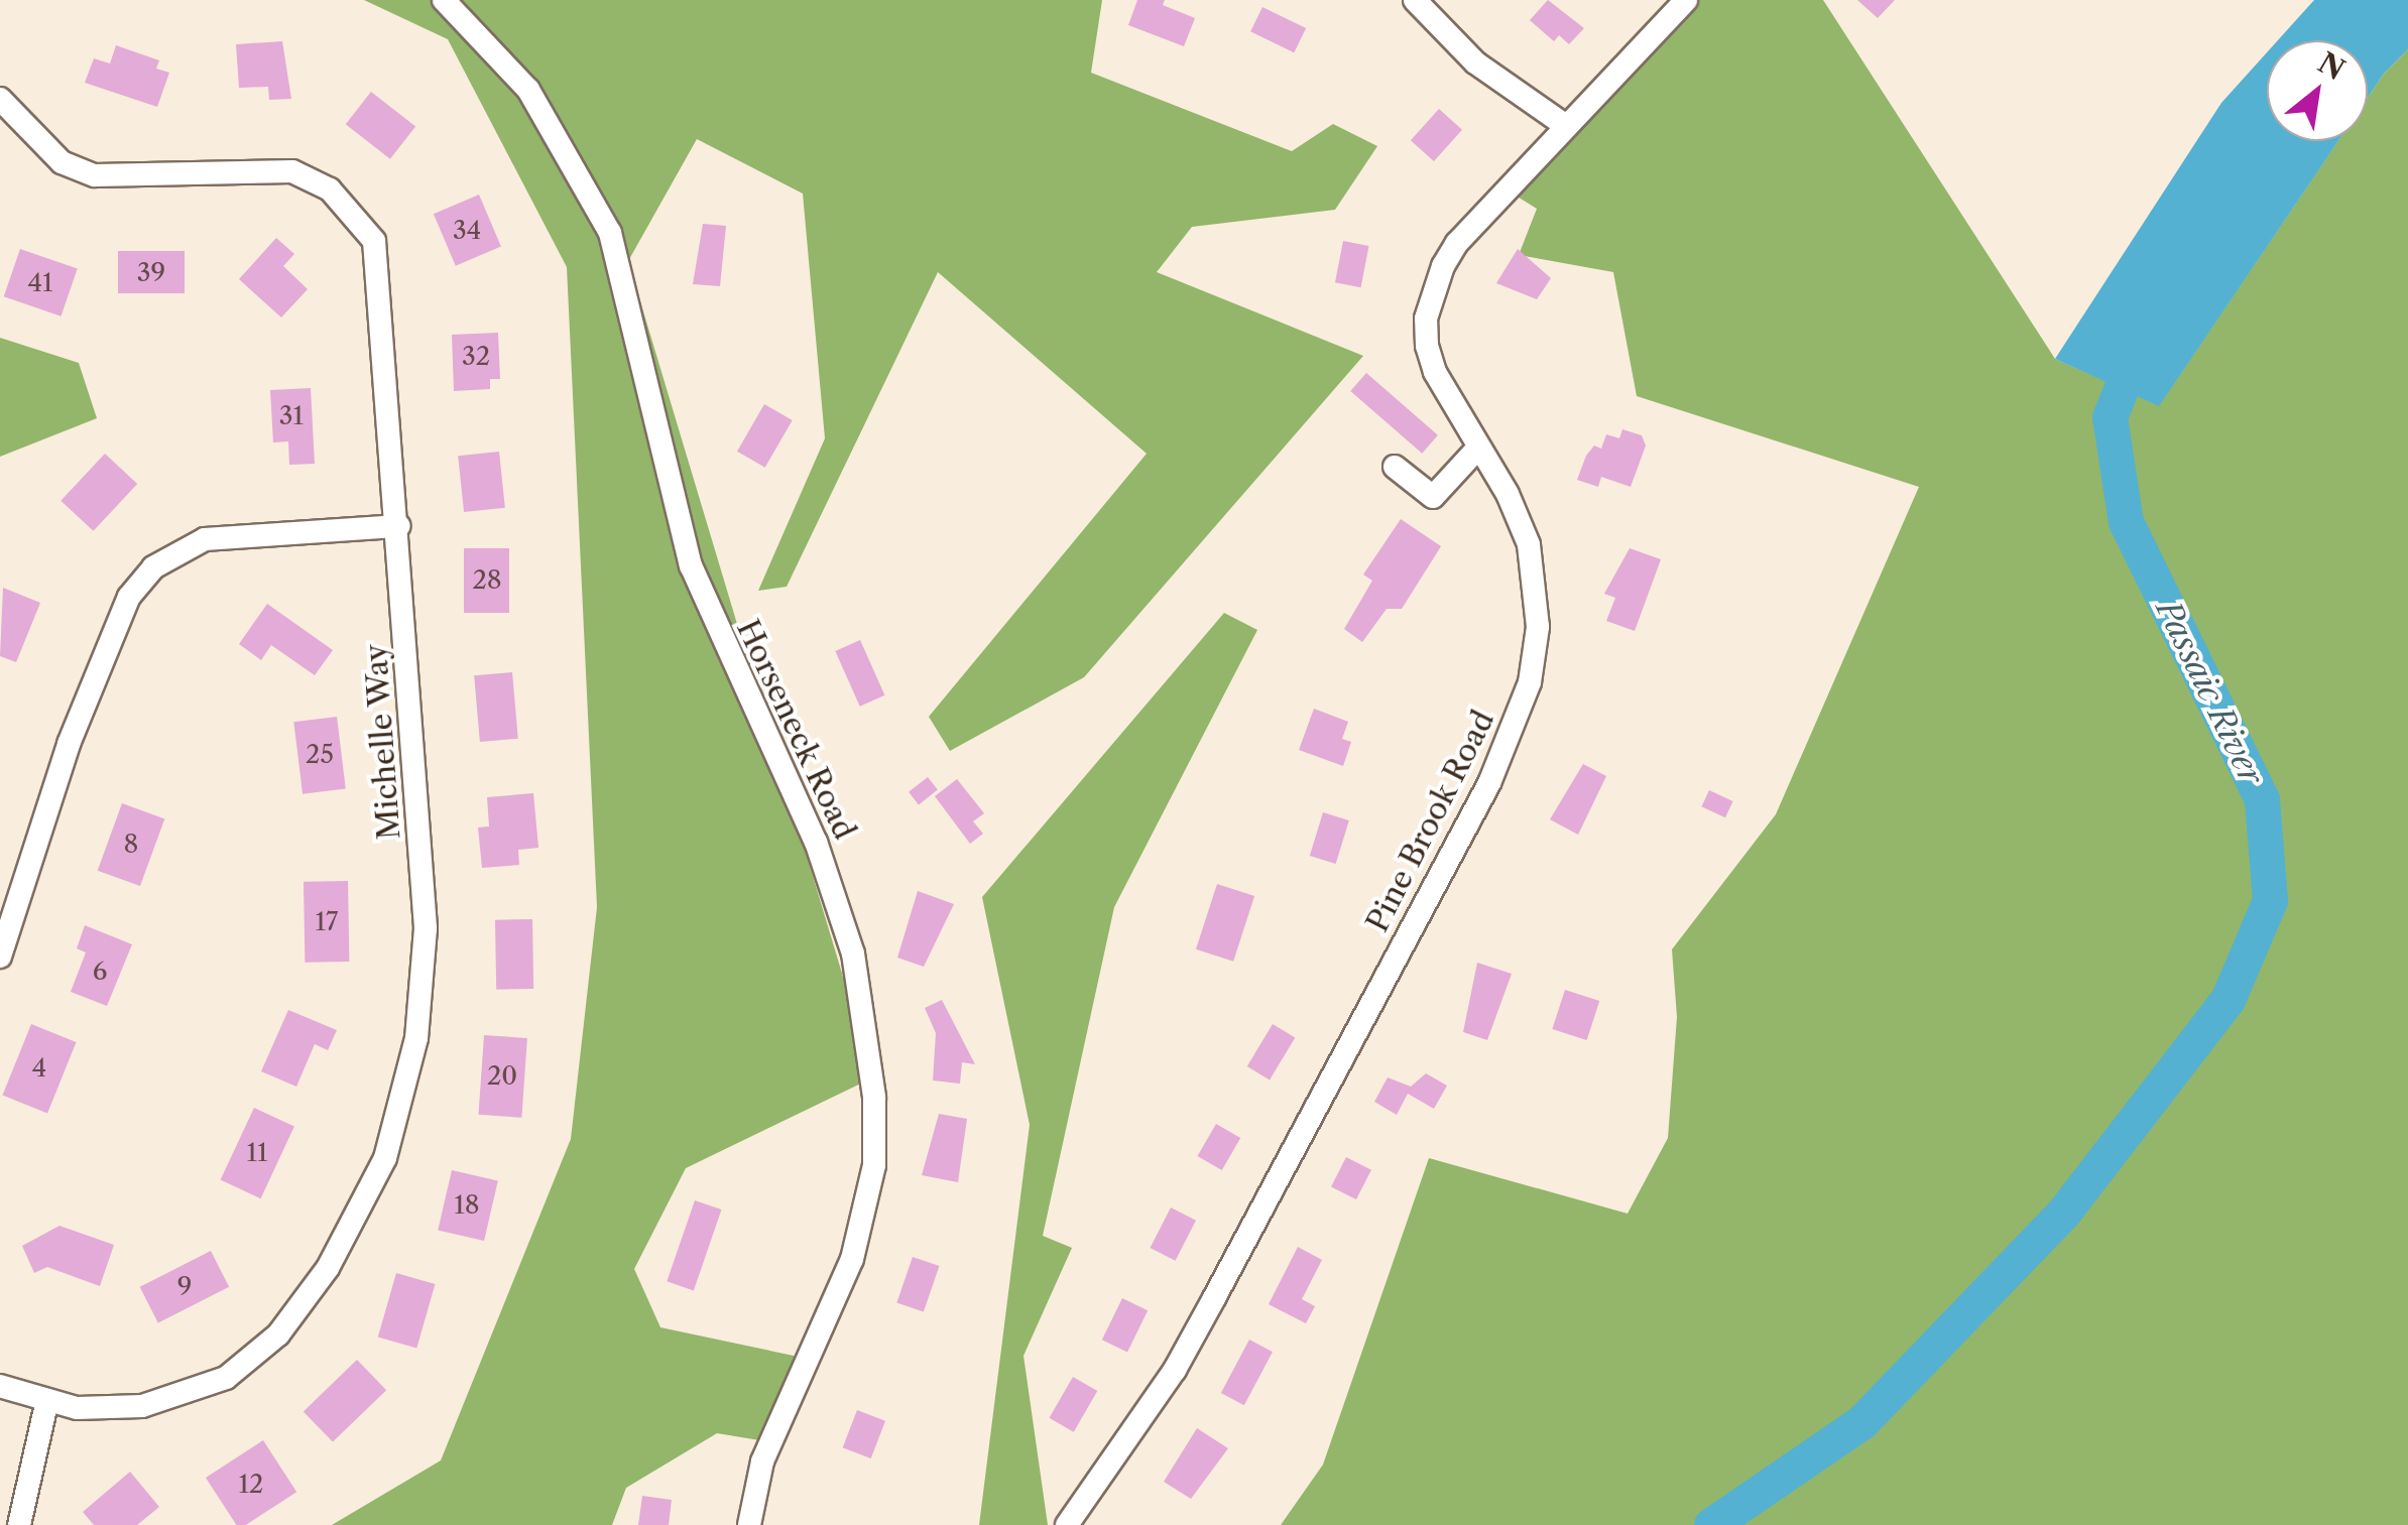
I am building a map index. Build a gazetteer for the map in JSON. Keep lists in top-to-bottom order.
{
  "streets": {
    "street": ["Horseneck Road", "Michelle Way", "Pine Brook Road"]
  },
  "water": ["Passaic River"],
  "house_numbers": [
    "34",
    "39",
    "41",
    "32",
    "31",
    "28",
    "25",
    "8",
    "17",
    "6",
    "4",
    "20",
    "11",
    "18",
    "9",
    "12"
  ],
  "north": "top right"
}
